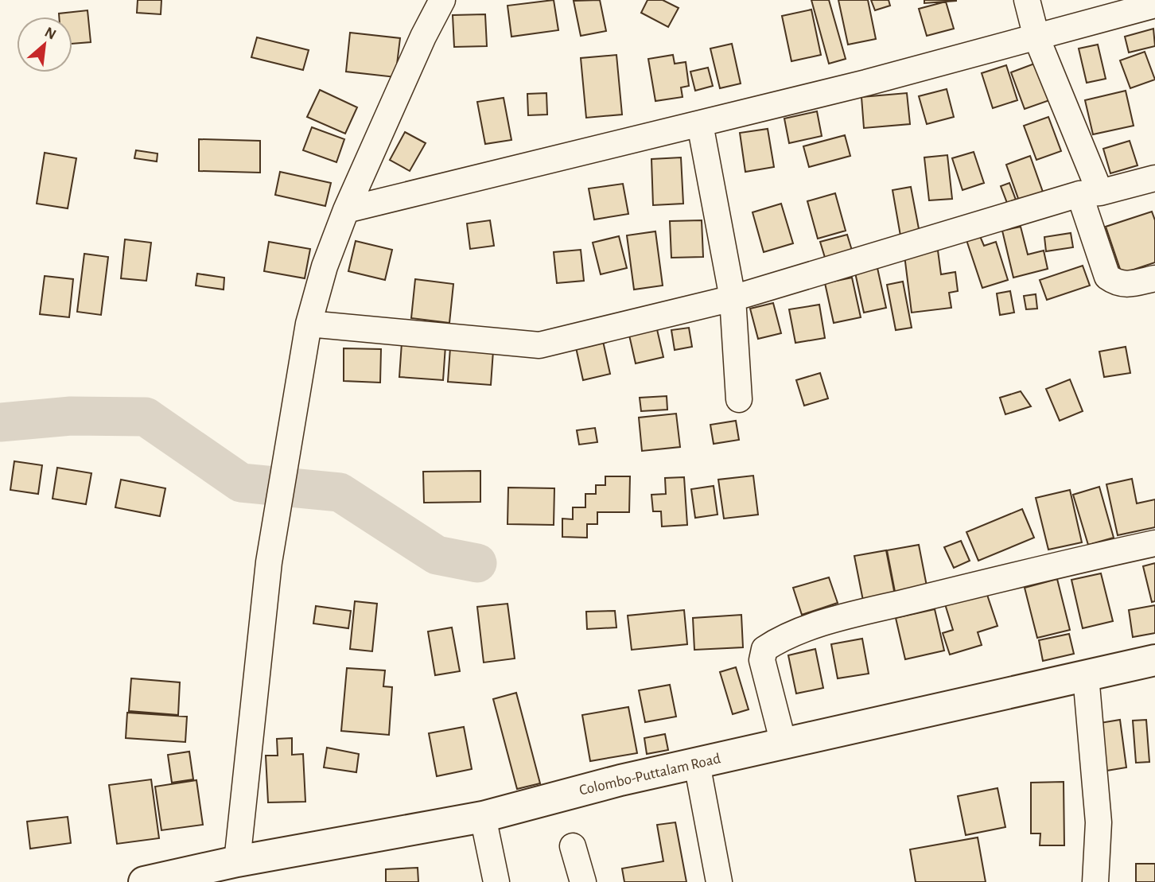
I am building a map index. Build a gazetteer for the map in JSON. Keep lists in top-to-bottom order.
{
  "streets": {
    "highway": ["Colombo-Puttalam Road"]
  },
  "north": "top right"
}
